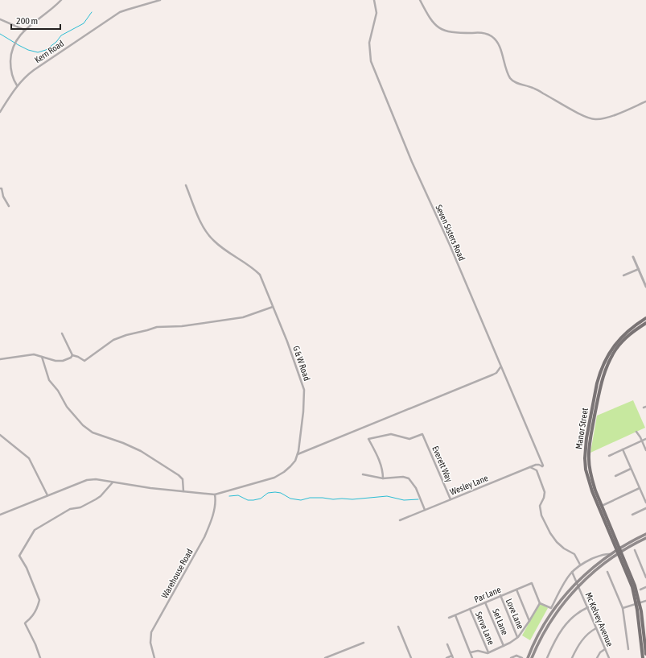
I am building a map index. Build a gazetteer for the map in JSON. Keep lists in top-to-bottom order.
{
  "streets": {
    "main road": ["Manor Street"],
    "street": [
      "Kern Road",
      "Seven Sisters Road",
      "G & W Road",
      "Everett Way",
      "Wesley Lane",
      "Warehouse Road",
      "Par Lane",
      "Love Lane",
      "Mc Kelvey Avenue",
      "Set Lane",
      "Serve Lane"
    ]
  },
  "crossings": [
    ["Seven Sisters Road", "Wesley Lane"],
    ["G & W Road", "Warehouse Road"],
    ["Everett Way", "Wesley Lane"],
    ["Par Lane", "Love Lane"],
    ["Par Lane", "Set Lane"],
    ["Par Lane", "Serve Lane"]
  ],
  "scale_bar": "200 m"
}
